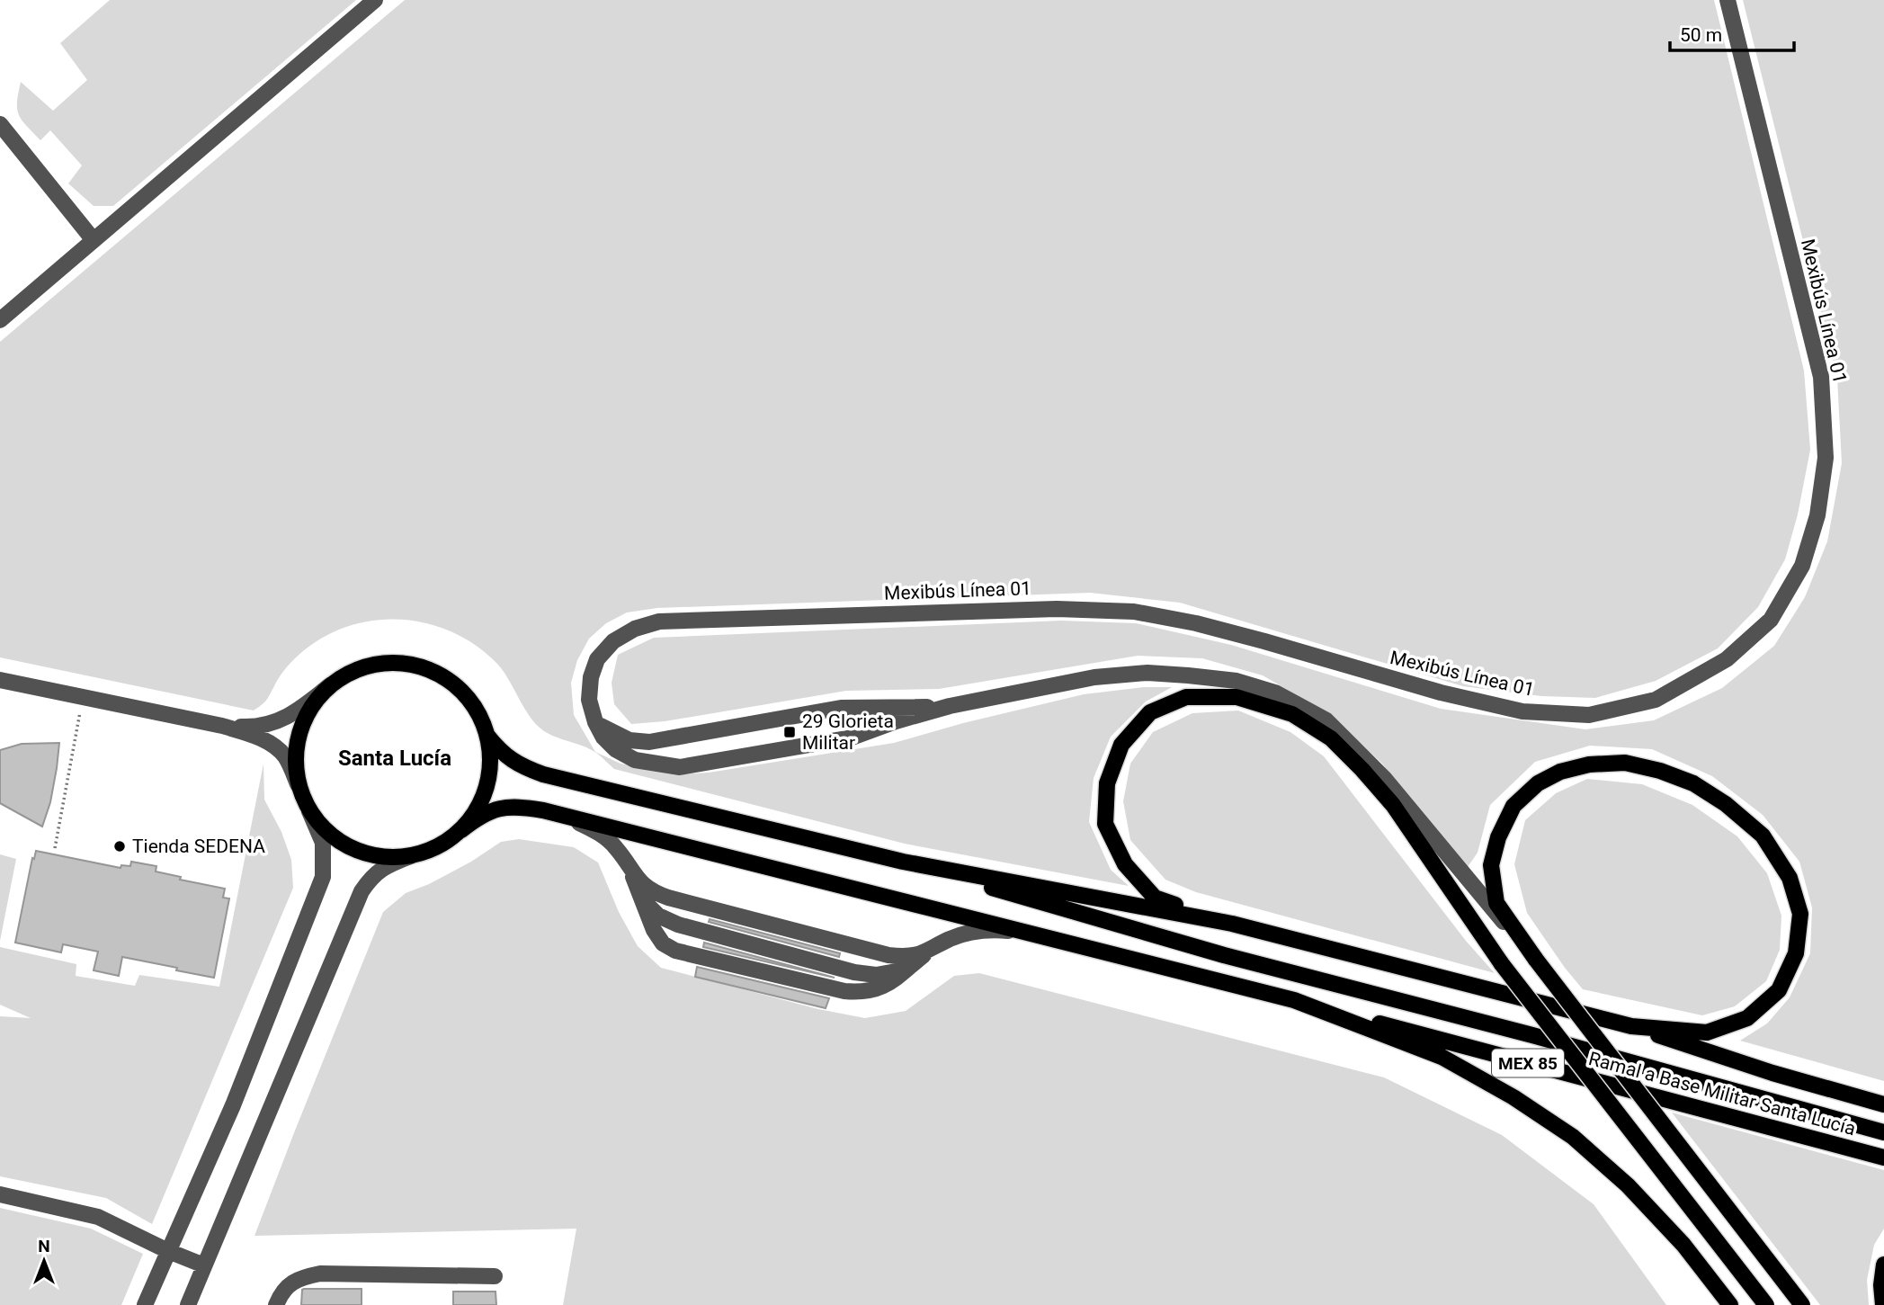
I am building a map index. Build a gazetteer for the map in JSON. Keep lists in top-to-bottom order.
{
  "streets": {
    "main road": ["MEX 85", "Ramal a Base Militar Santa Lucía"],
    "street": ["Mexibús Línea 01"]
  },
  "districts": ["Santa Lucía"],
  "places": {
    "transit": ["29 Glorieta Militar"],
    "other": ["Tienda SEDENA"]
  },
  "scale_bar": "50 m",
  "north": "top"
}
